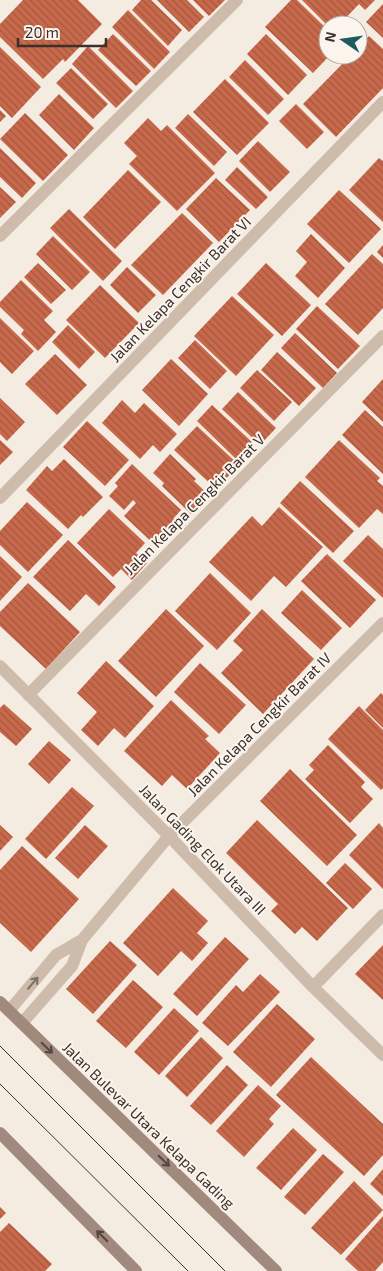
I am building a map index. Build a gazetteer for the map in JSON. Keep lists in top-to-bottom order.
{
  "streets": {
    "main road": ["Jalan Bulevar Utara Kelapa Gading"],
    "street": [
      "Jalan Kelapa Cengkir Barat VI",
      "Jalan Kelapa Cengkir Barat V",
      "Jalan Kelapa Cengkir Barat IV",
      "Jalan Gading Elok Utara III"
    ]
  },
  "crossings": [
    ["Jalan Kelapa Cengkir Barat V", "Jalan Gading Elok Utara III"],
    ["Jalan Kelapa Cengkir Barat IV", "Jalan Gading Elok Utara III"],
    ["Jalan Kelapa Cengkir Barat IV", "Jalan Bulevar Utara Kelapa Gading"]
  ],
  "scale_bar": "20 m",
  "north": "left"
}
